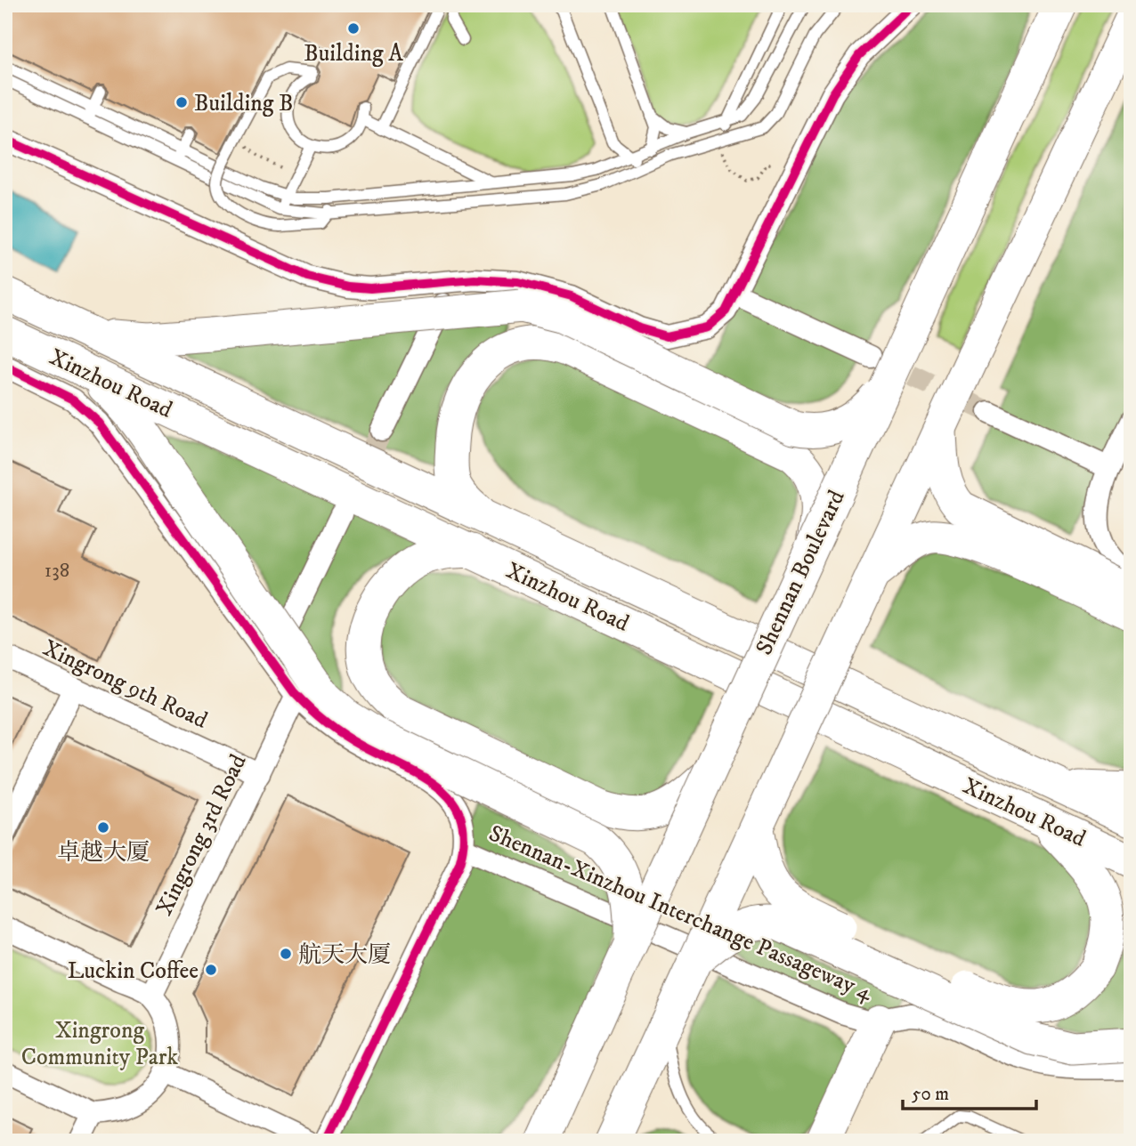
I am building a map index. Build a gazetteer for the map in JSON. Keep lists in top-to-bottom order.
{
  "streets": {
    "main road": ["Xinzhou Road", "Shennan Boulevard"],
    "street": ["Xingrong 9th Road", "Xingrong 3rd Road", "Shennan-Xinzhou Interchange Passageway 4"]
  },
  "crossings": [
    ["Xingrong 9th Road", "Xingrong 3rd Road"]
  ],
  "parks": ["Xingrong Community Park"],
  "places": [
    "Building A",
    "Building B",
    "卓越大厦",
    "航天大厦",
    "Luckin Coffee"
  ],
  "house_numbers": ["138"],
  "scale_bar": "50 m"
}
